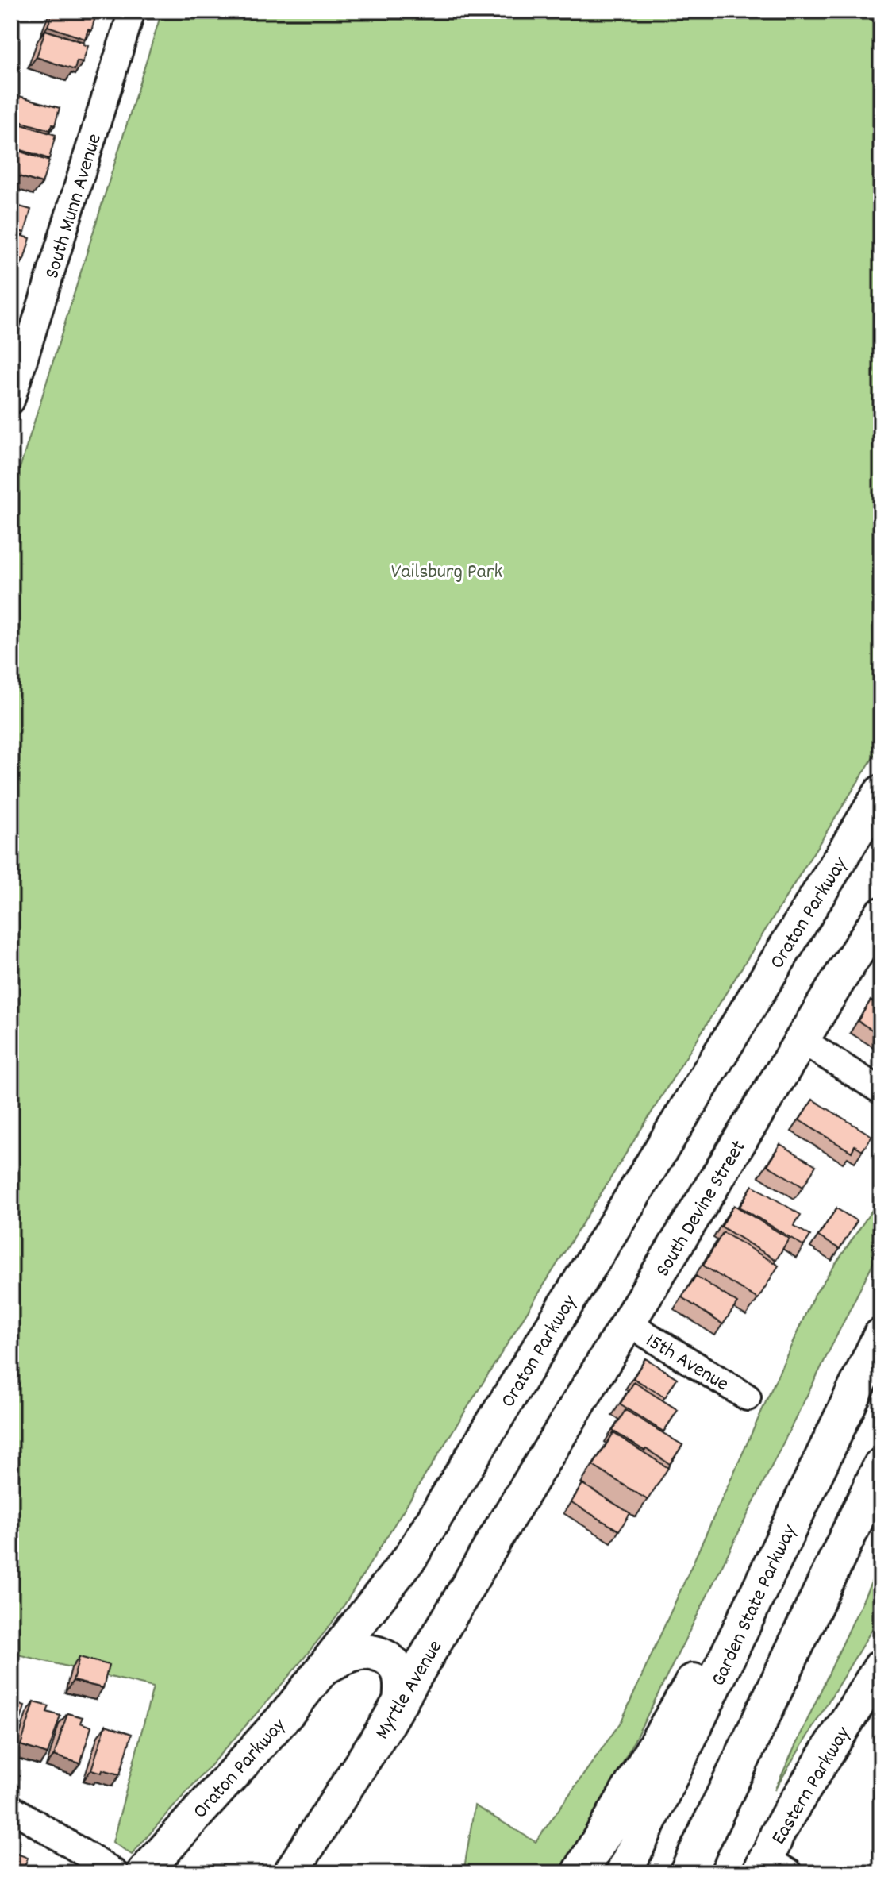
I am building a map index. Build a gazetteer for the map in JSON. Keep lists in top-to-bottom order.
{
  "streets": {
    "highway": ["Garden State Parkway"],
    "main road": [
      "Oraton Parkway",
      "South Devine Street",
      "Myrtle Avenue",
      "Eastern Parkway"
    ],
    "street": ["South Munn Avenue", "15th Avenue"]
  },
  "crossings": [
    ["South Devine Street", "15th Avenue"],
    ["South Devine Street", "Myrtle Avenue"]
  ],
  "parks": ["Vailsburg Park"]
}
